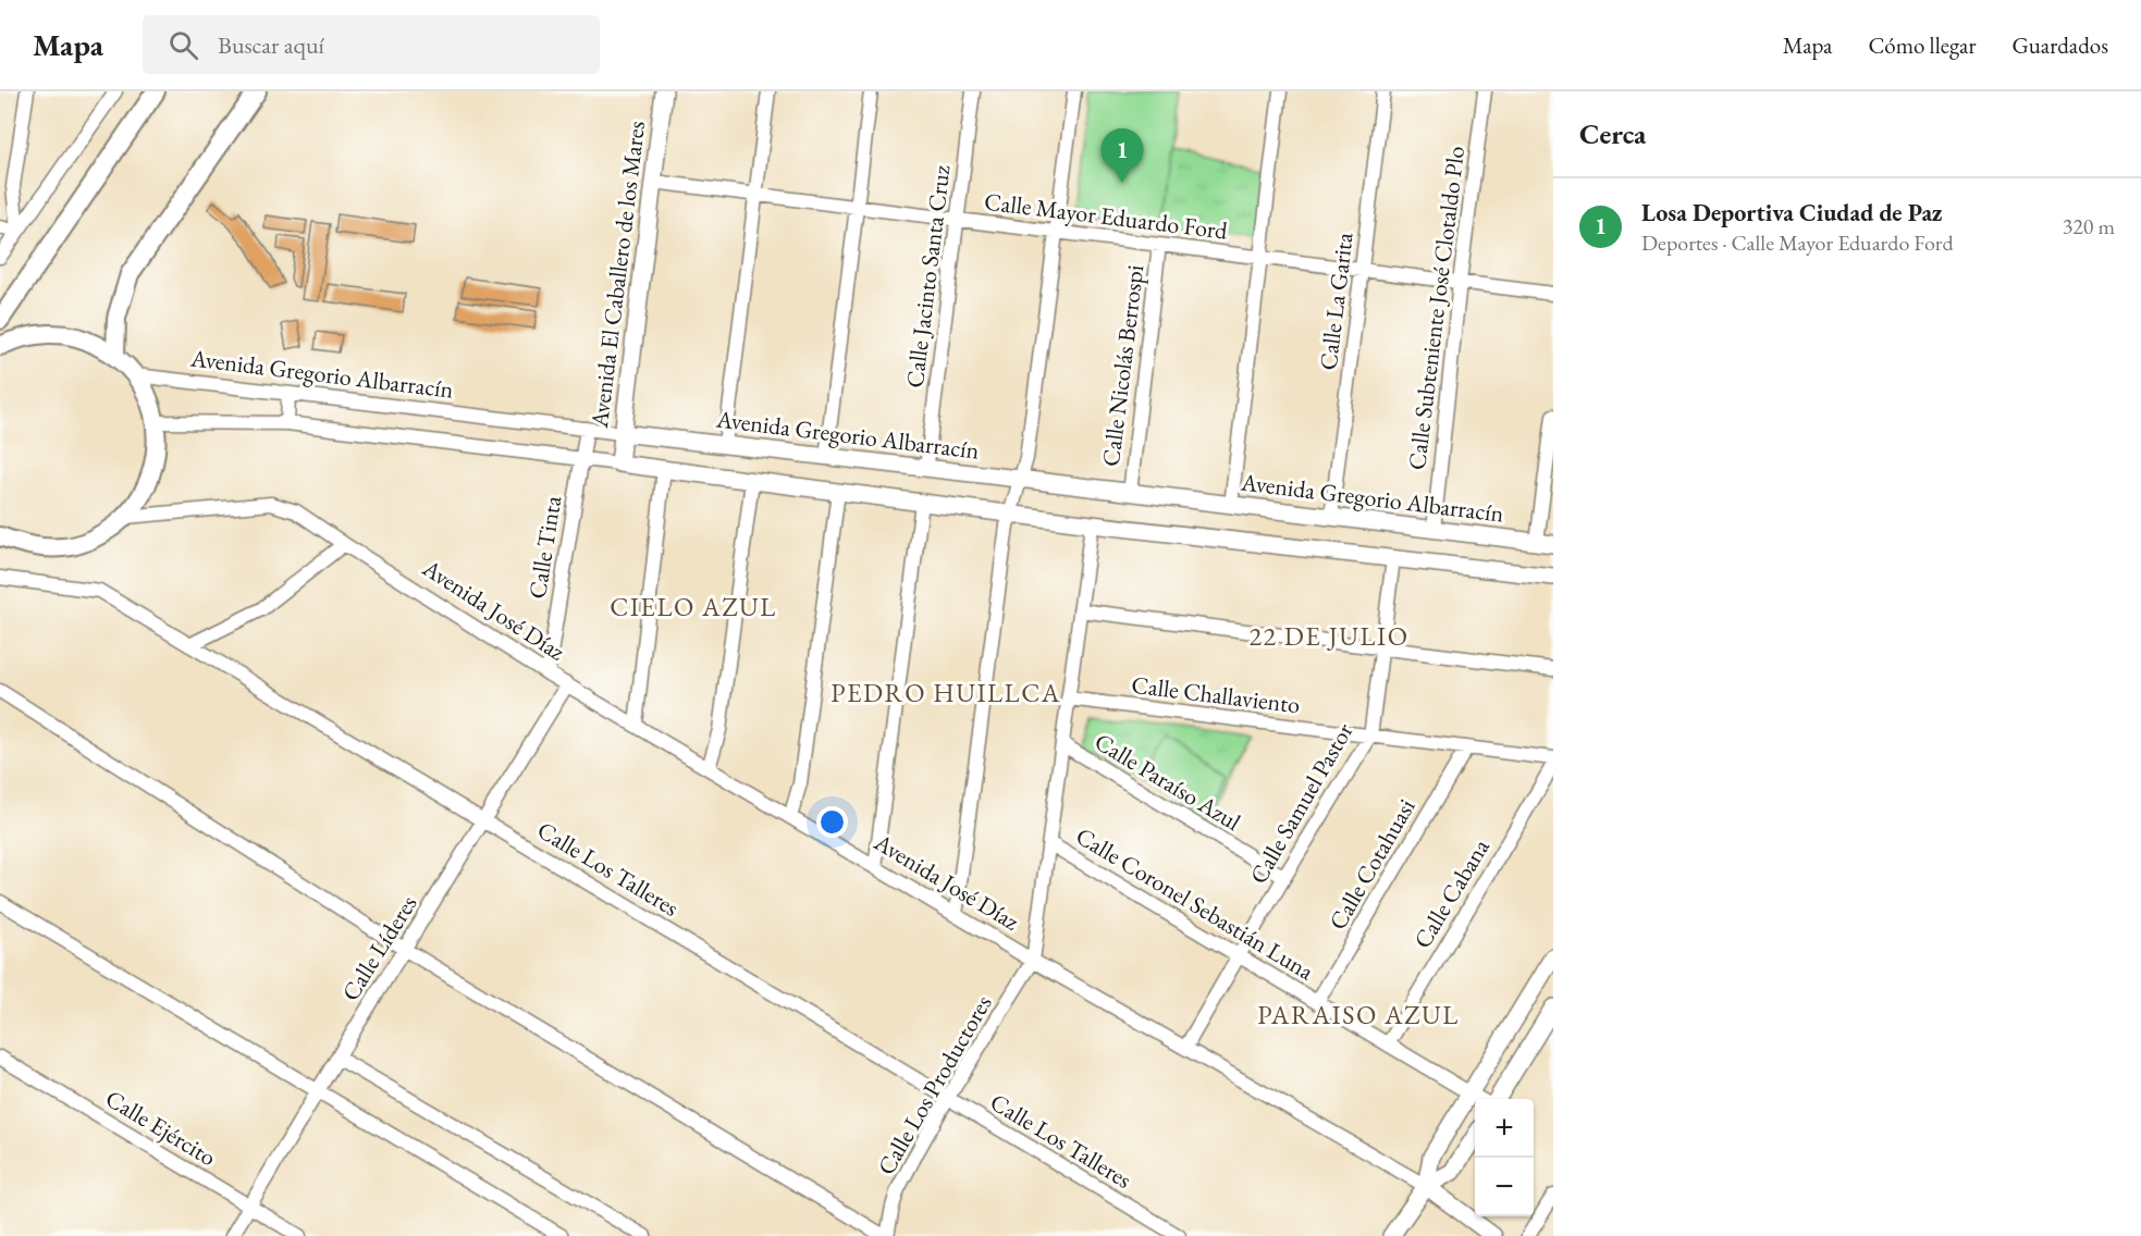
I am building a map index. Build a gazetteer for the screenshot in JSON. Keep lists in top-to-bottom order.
{
  "streets": {
    "street": [
      "Calle Mayor Eduardo Ford",
      "Avenida El Caballero de los Mares",
      "Calle Jacinto Santa Cruz",
      "Calle La Garita",
      "Calle Subteniente José Clotaldo Plo",
      "Calle Nicolás Berrospi",
      "Avenida Gregorio Albarracín",
      "Calle Tinta",
      "Avenida José Díaz",
      "Calle Challaviento",
      "Calle Paraíso Azul",
      "Calle Samuel Pastor",
      "Calle Cotahuasi",
      "Calle Los Talleres",
      "Calle Cabana",
      "Calle Coronel Sebastián Luna",
      "Calle Líderes",
      "Calle Los Productores",
      "Calle Ejército"
    ]
  },
  "crossings": [
    ["Calle Mayor Eduardo Ford", "Avenida El Caballero de los Mares"],
    ["Calle Mayor Eduardo Ford", "Calle Jacinto Santa Cruz"],
    ["Calle Mayor Eduardo Ford", "Calle La Garita"],
    ["Calle Mayor Eduardo Ford", "Calle Subteniente José Clotaldo Plo"],
    ["Calle Mayor Eduardo Ford", "Calle Nicolás Berrospi"],
    ["Avenida El Caballero de los Mares", "Avenida Gregorio Albarracín"],
    ["Calle Jacinto Santa Cruz", "Avenida Gregorio Albarracín"],
    ["Calle La Garita", "Avenida Gregorio Albarracín"],
    ["Calle Subteniente José Clotaldo Plo", "Avenida Gregorio Albarracín"],
    ["Calle Nicolás Berrospi", "Avenida Gregorio Albarracín"],
    ["Avenida Gregorio Albarracín", "Calle Tinta"],
    ["Calle Tinta", "Avenida José Díaz"],
    ["Avenida José Díaz", "Calle Samuel Pastor"],
    ["Avenida José Díaz", "Calle Líderes"],
    ["Avenida José Díaz", "Calle Los Productores"],
    ["Calle Challaviento", "Calle Samuel Pastor"],
    ["Calle Challaviento", "Calle Cotahuasi"],
    ["Calle Paraíso Azul", "Calle Samuel Pastor"],
    ["Calle Samuel Pastor", "Calle Coronel Sebastián Luna"],
    ["Calle Cotahuasi", "Calle Coronel Sebastián Luna"],
    ["Calle Los Talleres", "Calle Líderes"],
    ["Calle Los Talleres", "Calle Los Productores"],
    ["Calle Cabana", "Calle Coronel Sebastián Luna"],
    ["Calle Líderes", "Calle Ejército"]
  ],
  "districts": [
    "CIELO AZUL",
    "22 DE JULIO",
    "PEDRO HUILLCA",
    "PARAISO AZUL"
  ],
  "page": {
    "header": "Mapa",
    "search": "Buscar aquí",
    "nav": ["Mapa", "Cómo llegar", "Guardados"],
    "heading": "Cerca",
    "pins": "1",
    "list": [
      {
        "mark": "1",
        "name": "Losa Deportiva Ciudad de Paz",
        "note": "Deportes · Calle Mayor Eduardo Ford",
        "value": "320 m"
      }
    ],
    "map_buttons": ["+", "−"]
  }
}
